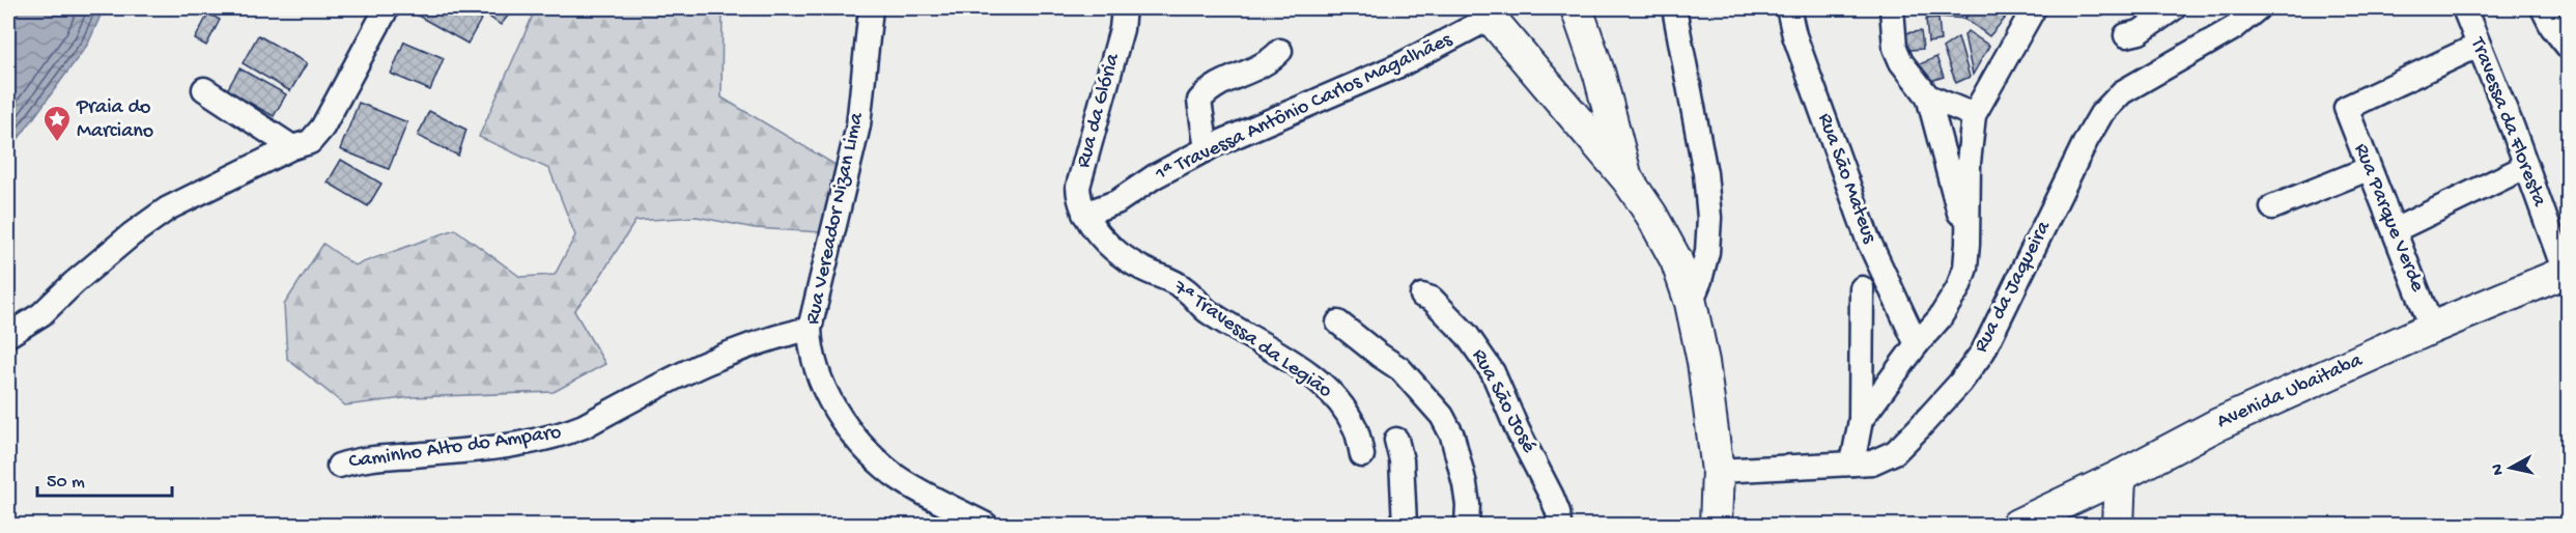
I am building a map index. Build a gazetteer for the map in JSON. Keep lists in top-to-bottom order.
{
  "streets": {
    "main road": ["Avenida Ubaitaba"],
    "street": [
      "1ª Travessa Antônio Carlos Magalhães",
      "Rua da Glória",
      "Travessa da Floresta",
      "Rua São Mateus",
      "Rua Parque Verde",
      "Rua Vereador Nizan Lima",
      "Rua da Jaqueira",
      "7ª Travessa da Legião",
      "Rua São José",
      "Caminho Alto do Amparo"
    ]
  },
  "crossings": [
    ["1ª Travessa Antônio Carlos Magalhães", "Rua da Glória"],
    ["1ª Travessa Antônio Carlos Magalhães", "7ª Travessa da Legião"],
    ["Rua da Glória", "7ª Travessa da Legião"],
    ["Travessa da Floresta", "Avenida Ubaitaba"],
    ["Rua Parque Verde", "Avenida Ubaitaba"],
    ["Rua Vereador Nizan Lima", "Caminho Alto do Amparo"]
  ],
  "places": {
    "place": ["Praia do Marciano"]
  },
  "scale_bar": "50 m",
  "north": "left"
}
